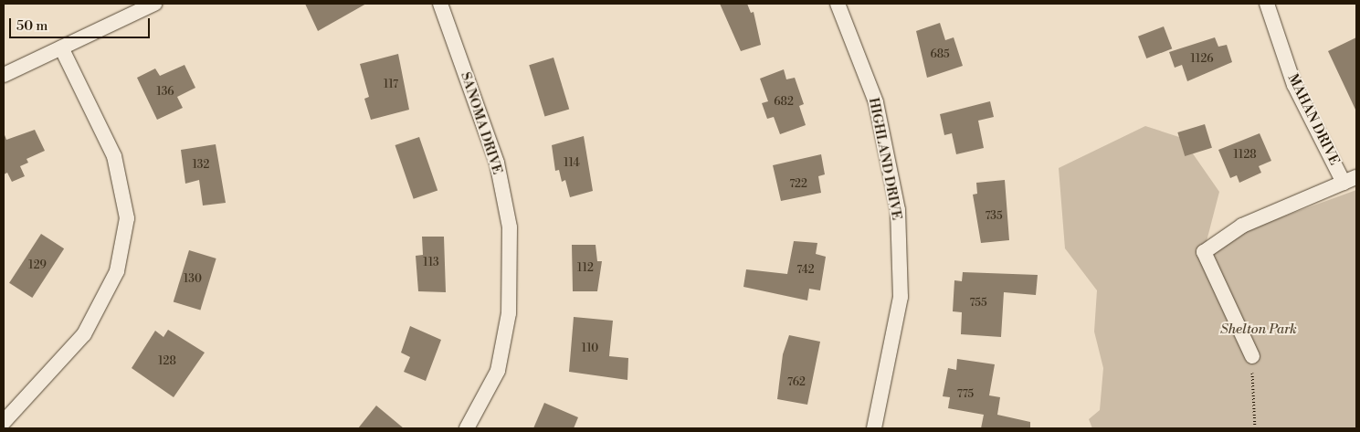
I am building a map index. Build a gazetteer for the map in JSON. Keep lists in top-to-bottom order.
{
  "streets": {
    "street": ["MAHAN DRIVE", "SANOMA DRIVE", "HIGHLAND DRIVE"]
  },
  "parks": ["Shelton Park"],
  "house_numbers": [
    "685",
    "1126",
    "117",
    "136",
    "682",
    "1128",
    "114",
    "132",
    "722",
    "735",
    "113",
    "129",
    "112",
    "742",
    "130",
    "755",
    "110",
    "128",
    "762",
    "775"
  ],
  "scale_bar": "50 m"
}
